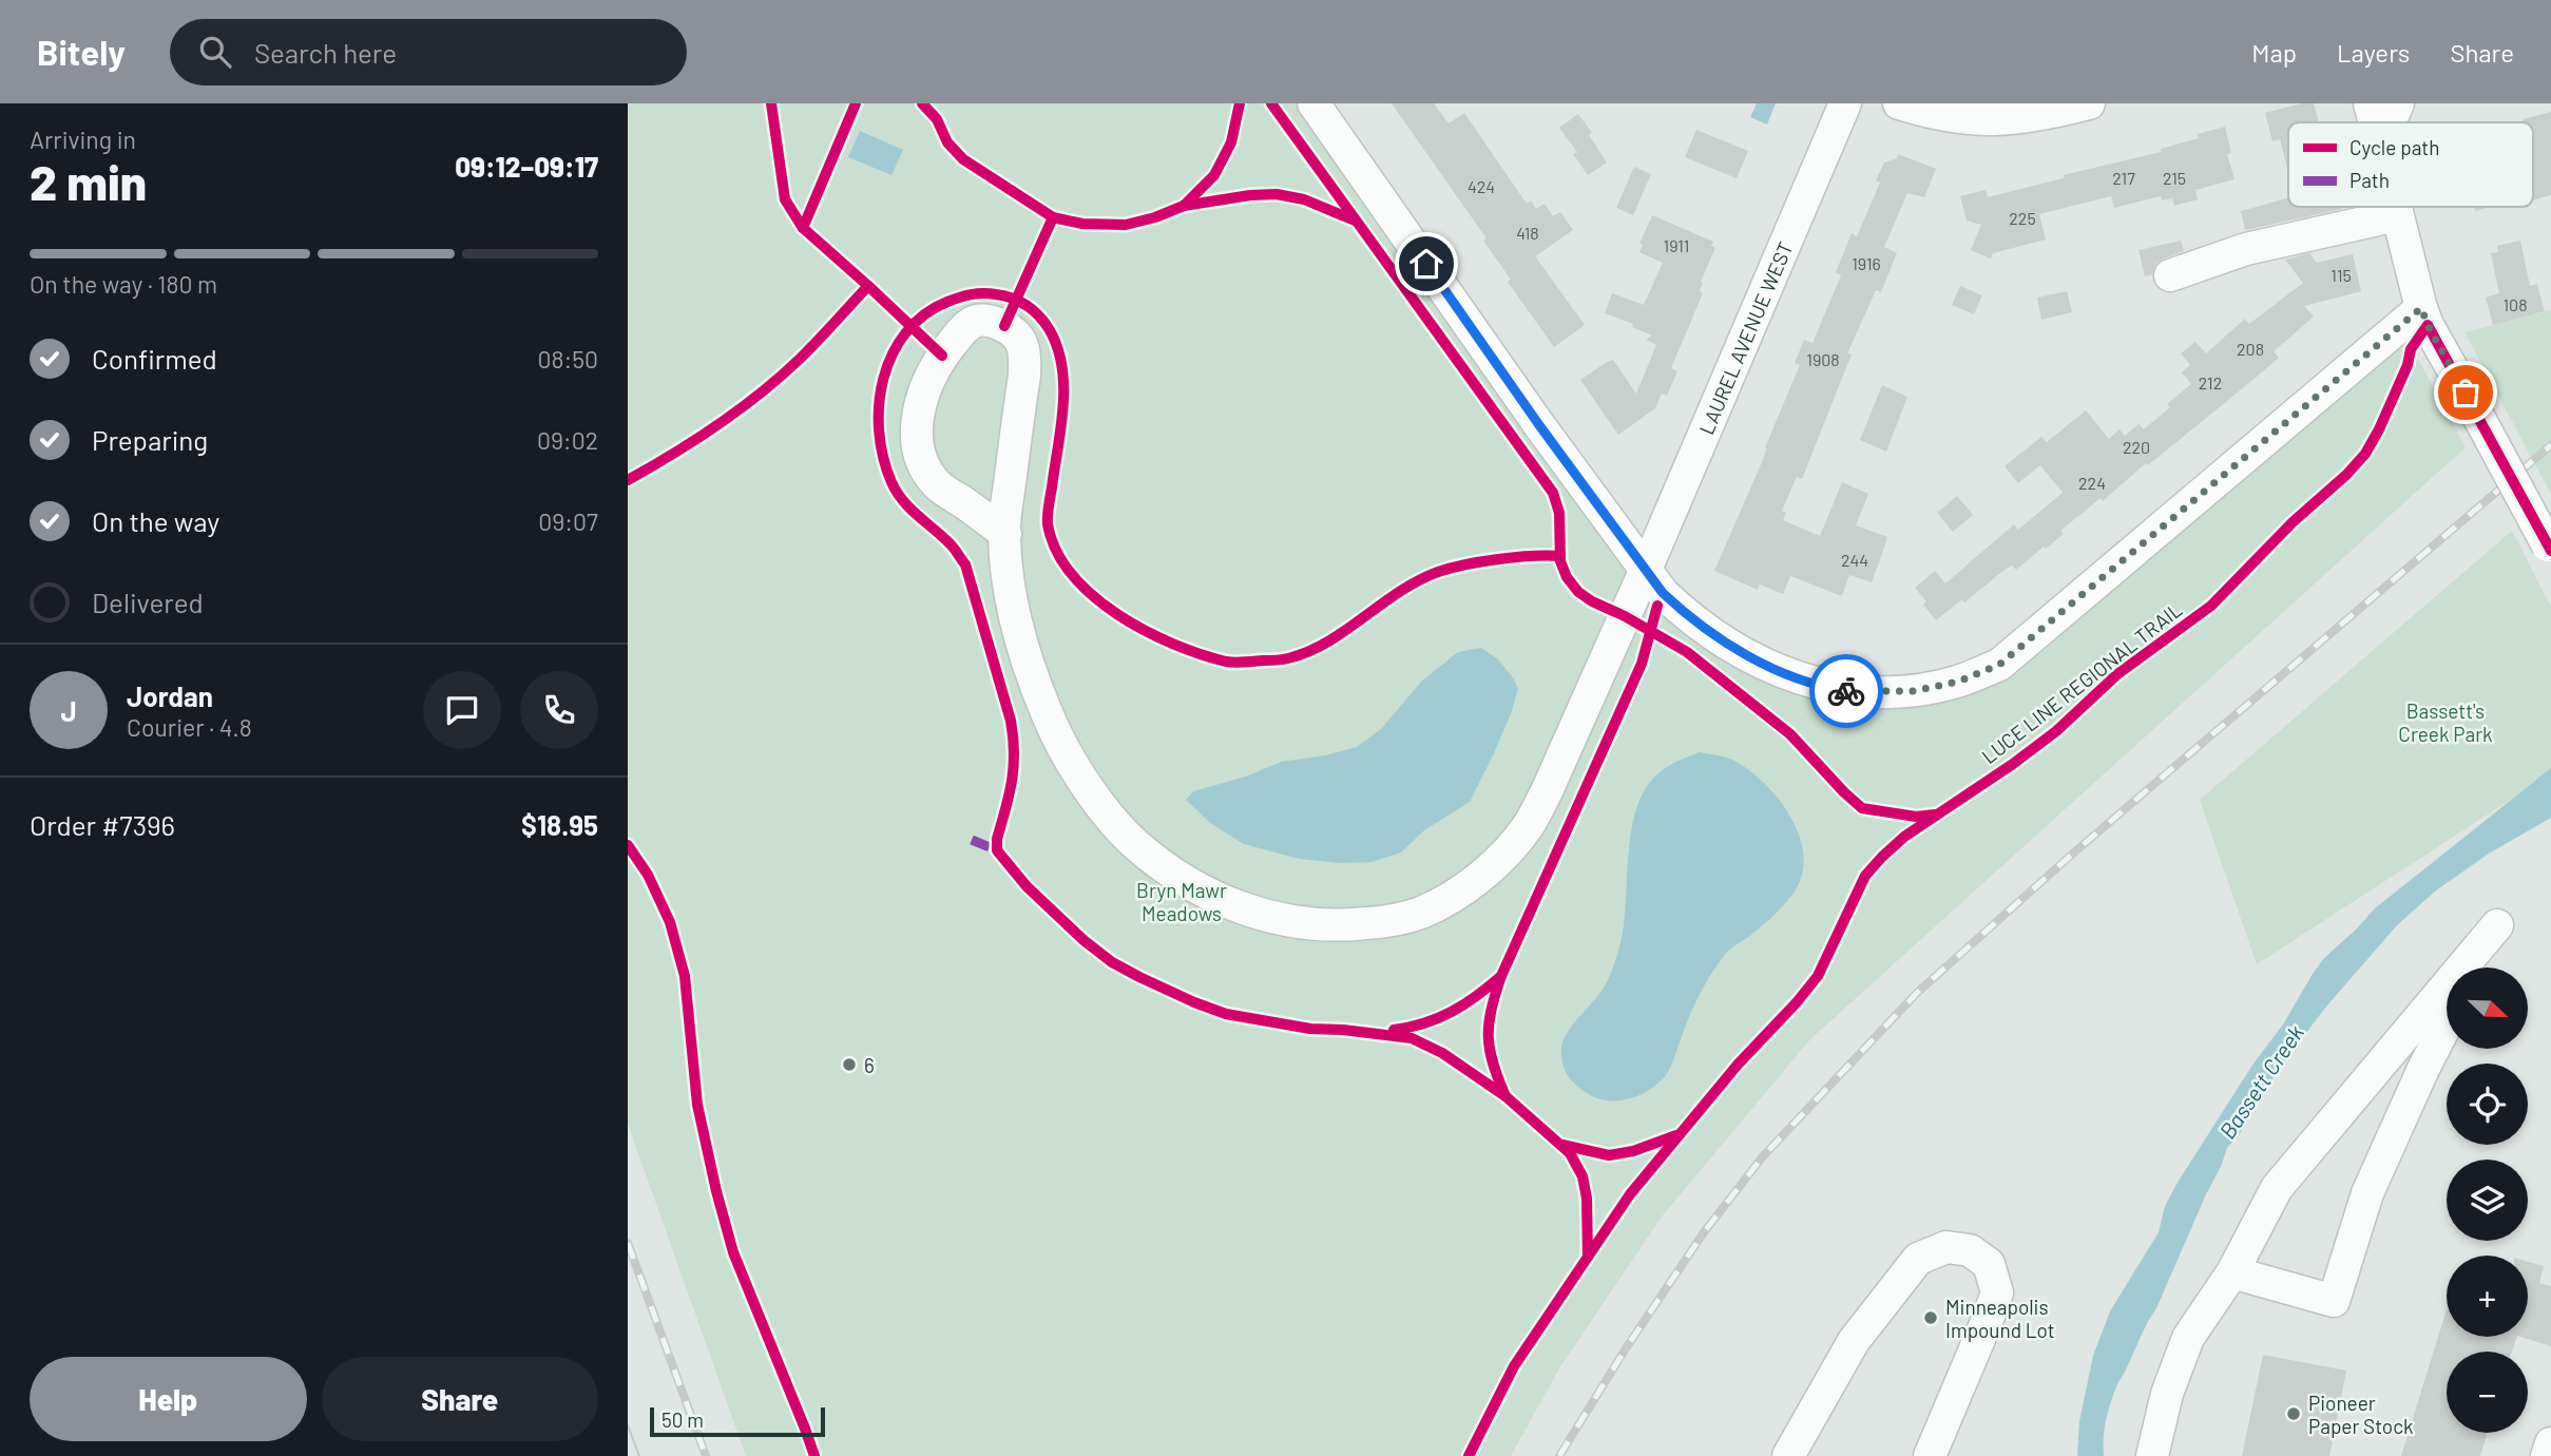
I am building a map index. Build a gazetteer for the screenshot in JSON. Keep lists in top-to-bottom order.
{
  "streets": {
    "street": ["LAUREL AVENUE WEST"],
    "cycle path": ["LUCE LINE REGIONAL TRAIL"]
  },
  "water": ["Bassett Creek"],
  "parks": ["Bassett's Creek Park", "Bryn Mawr Meadows"],
  "places": ["6", "Minneapolis Impound Lot", "Pioneer Paper Stock"],
  "house_numbers": [
    "217",
    "215",
    "424",
    "225",
    "418",
    "1911",
    "1916",
    "115",
    "108",
    "208",
    "1908",
    "212",
    "220",
    "224",
    "244"
  ],
  "legend": ["Cycle path", "Path"],
  "scale_bar": "50 m",
  "north": "bottom right",
  "page": {
    "header": "Bitely",
    "search": "Search here",
    "nav": ["Map", "Layers", "Share"],
    "heading": ["2 min", "Arriving in", "09:12–09:17"],
    "panel": [
      "Jordan",
      "Courier · 4.8",
      "Order #7396",
      "$18.95"
    ],
    "bar": "On the way · 180 m",
    "list": [
      ["Confirmed", "08:50"],
      ["Preparing", "09:02"],
      ["On the way", "09:07"],
      "Delivered"
    ],
    "round": "J",
    "map_buttons": ["+", "−"],
    "buttons": ["Help", "Share"],
    "scale": "50 m"
  }
}
